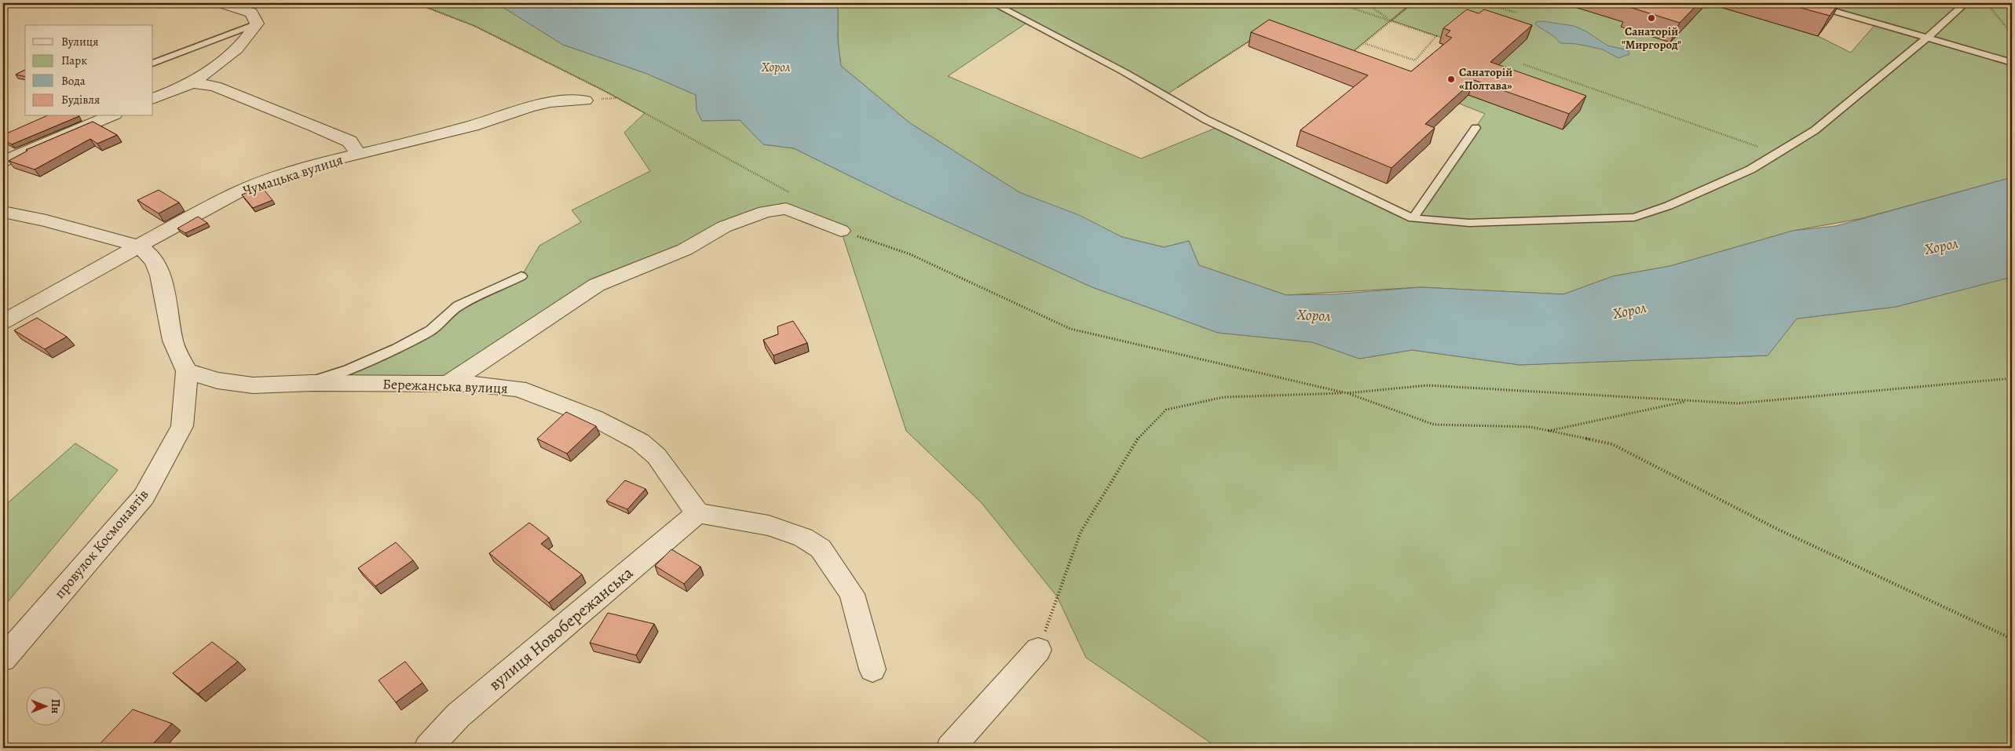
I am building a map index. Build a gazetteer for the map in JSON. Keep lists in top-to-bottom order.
{
  "streets": {
    "street": [
      "Чумацька вулиця",
      "Бережанська вулиця",
      "провулок Космонавтів",
      "вулиця Новобережанська"
    ]
  },
  "crossings": [
    ["Бережанська вулиця", "провулок Космонавтів"],
    ["Бережанська вулиця", "вулиця Новобережанська"]
  ],
  "water": ["Хорол"],
  "places": ["Санаторій \"Миргород\"", "Санаторій «Полтава»"],
  "legend": [
    "Вулиця",
    "Парк",
    "Вода",
    "Будівля"
  ],
  "north": "right"
}
